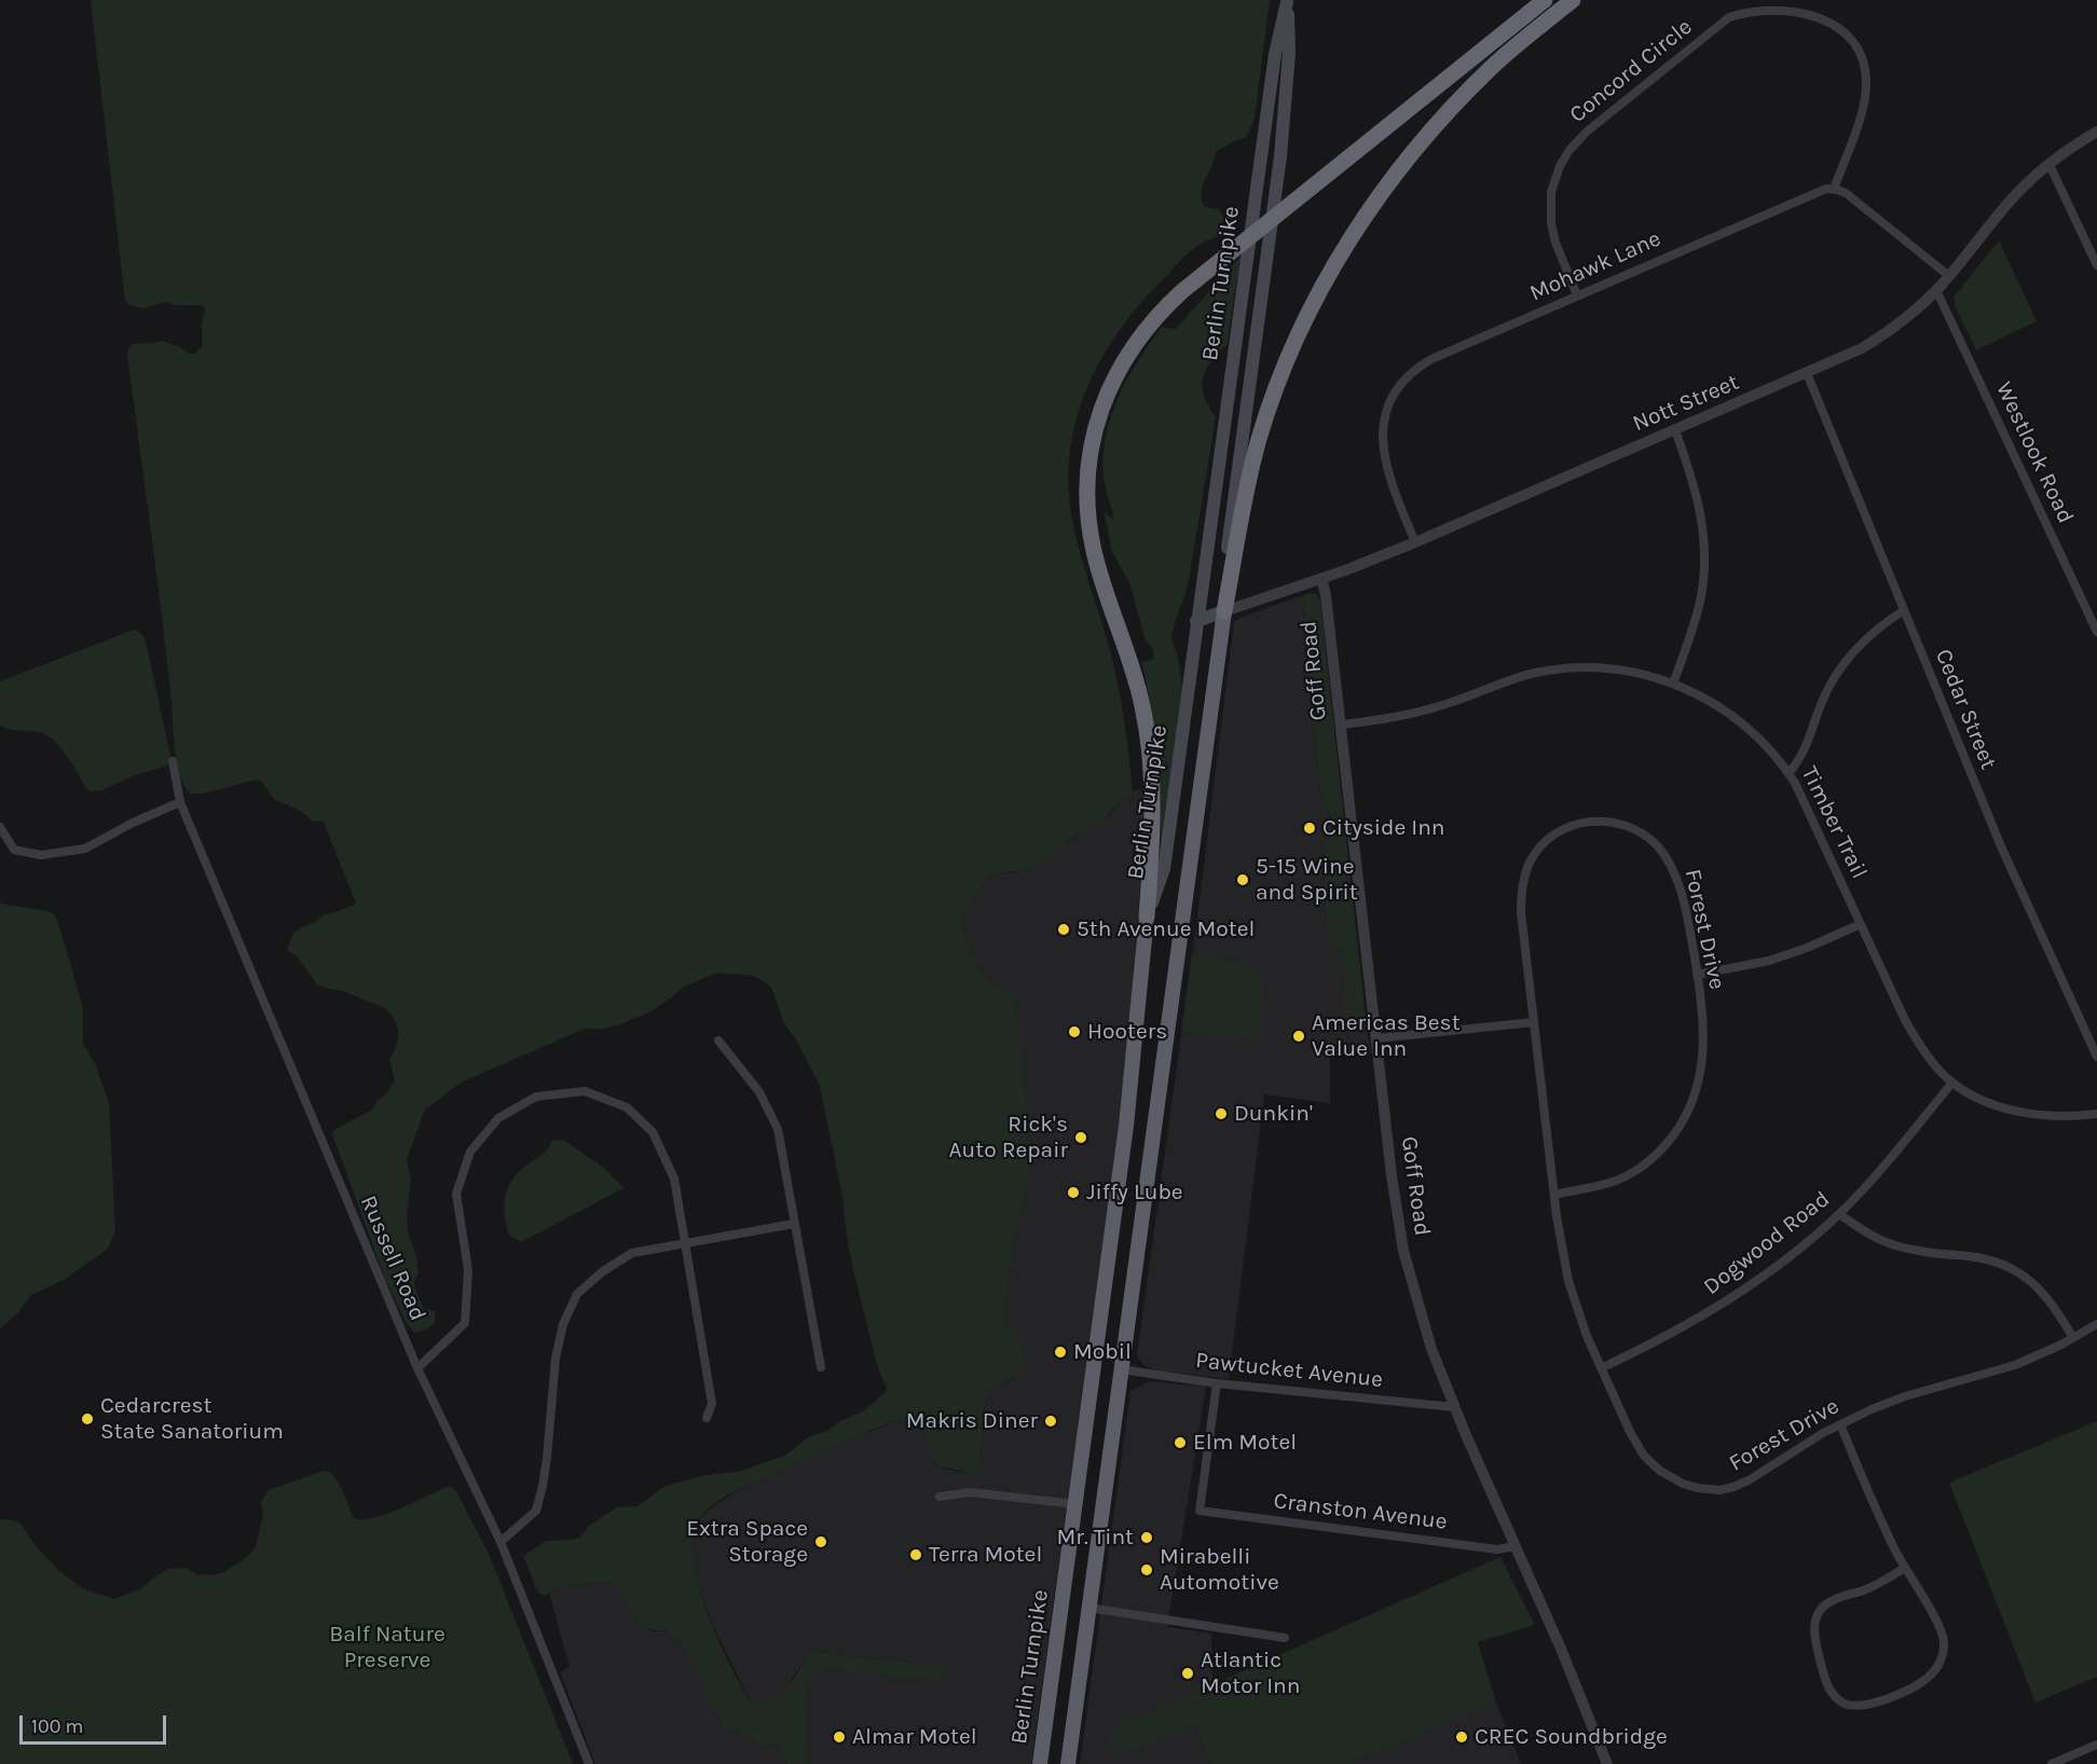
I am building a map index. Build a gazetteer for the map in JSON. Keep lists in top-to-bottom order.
{
  "streets": {
    "highway": ["Berlin Turnpike"],
    "street": [
      "Concord Circle",
      "Mohawk Lane",
      "Nott Street",
      "Westlook Road",
      "Goff Road",
      "Cedar Street",
      "Timber Trail",
      "Forest Drive",
      "Dogwood Road",
      "Russell Road",
      "Pawtucket Avenue",
      "Cranston Avenue"
    ]
  },
  "crossings": [
    ["Concord Circle", "Mohawk Lane"],
    ["Mohawk Lane", "Nott Street"],
    ["Berlin Turnpike", "Nott Street"],
    ["Berlin Turnpike", "Pawtucket Avenue"],
    ["Nott Street", "Westlook Road"],
    ["Nott Street", "Goff Road"],
    ["Nott Street", "Cedar Street"],
    ["Goff Road", "Timber Trail"],
    ["Goff Road", "Pawtucket Avenue"],
    ["Goff Road", "Cranston Avenue"],
    ["Timber Trail", "Dogwood Road"],
    ["Forest Drive", "Dogwood Road"],
    ["Pawtucket Avenue", "Cranston Avenue"]
  ],
  "parks": ["Balf Nature Preserve"],
  "places": [
    "Cityside Inn",
    "5-15 Wine and Spirit",
    "5th Avenue Motel",
    "Hooters",
    "Americas Best Value Inn",
    "Dunkin'",
    "Rick's Auto Repair",
    "Jiffy Lube",
    "Mobil",
    "Cedarcrest State Sanatorium",
    "Makris Diner",
    "Elm Motel",
    "Mr. Tint",
    "Extra Space Storage",
    "Terra Motel",
    "Mirabelli Automotive",
    "Atlantic Motor Inn",
    "Almar Motel",
    "CREC Soundbridge"
  ],
  "scale_bar": "100 m"
}
